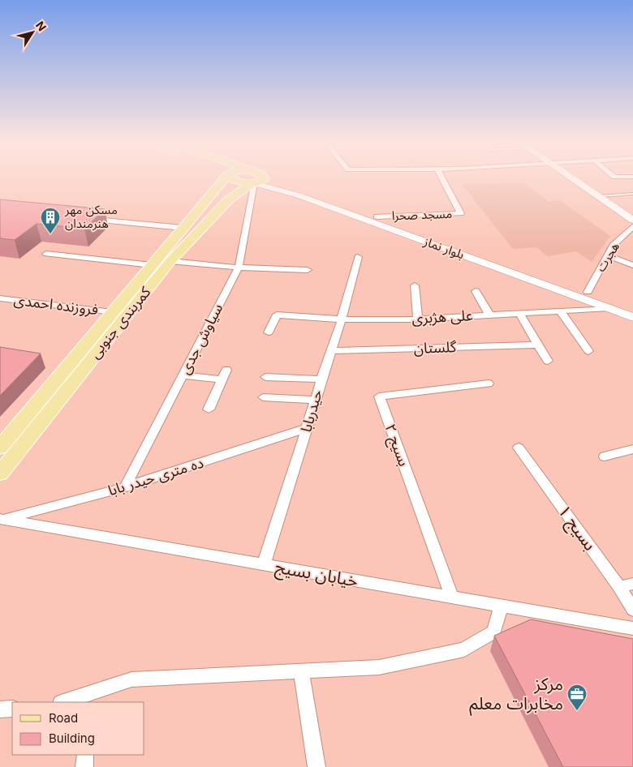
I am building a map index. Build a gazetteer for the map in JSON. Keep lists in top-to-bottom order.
{
  "streets": {
    "main road": ["بلوار نماز", "کمربندی جنوبی"],
    "street": [
      "مسجد صحرا",
      "هجرت",
      "فروزنده احمدی",
      "علی هژبری",
      "سیاوش جدی",
      "گلستان",
      "حیدربابا",
      "بسیج ۲",
      "ده متری حیدر بابا",
      "بسیج ۱",
      "خیابان بسیج"
    ]
  },
  "crossings": [
    ["مسجد صحرا", "بلوار نماز"],
    ["بلوار نماز", "هجرت"],
    ["بلوار نماز", "علی هژبری"],
    ["بلوار نماز", "کمربندی جنوبی"],
    ["بلوار نماز", "سیاوش جدی"],
    ["فروزنده احمدی", "کمربندی جنوبی"],
    ["علی هژبری", "حیدربابا"],
    ["کمربندی جنوبی", "سیاوش جدی"],
    ["سیاوش جدی", "ده متری حیدر بابا"],
    ["گلستان", "حیدربابا"],
    ["حیدربابا", "ده متری حیدر بابا"],
    ["حیدربابا", "خیابان بسیج"],
    ["بسیج ۲", "خیابان بسیج"],
    ["ده متری حیدر بابا", "خیابان بسیج"]
  ],
  "places": {
    "building": ["مسکن مهر هنرمندان"],
    "office": ["مرکز مخابرات معلم"]
  },
  "legend": ["Road", "Building"],
  "north": "top right"
}
